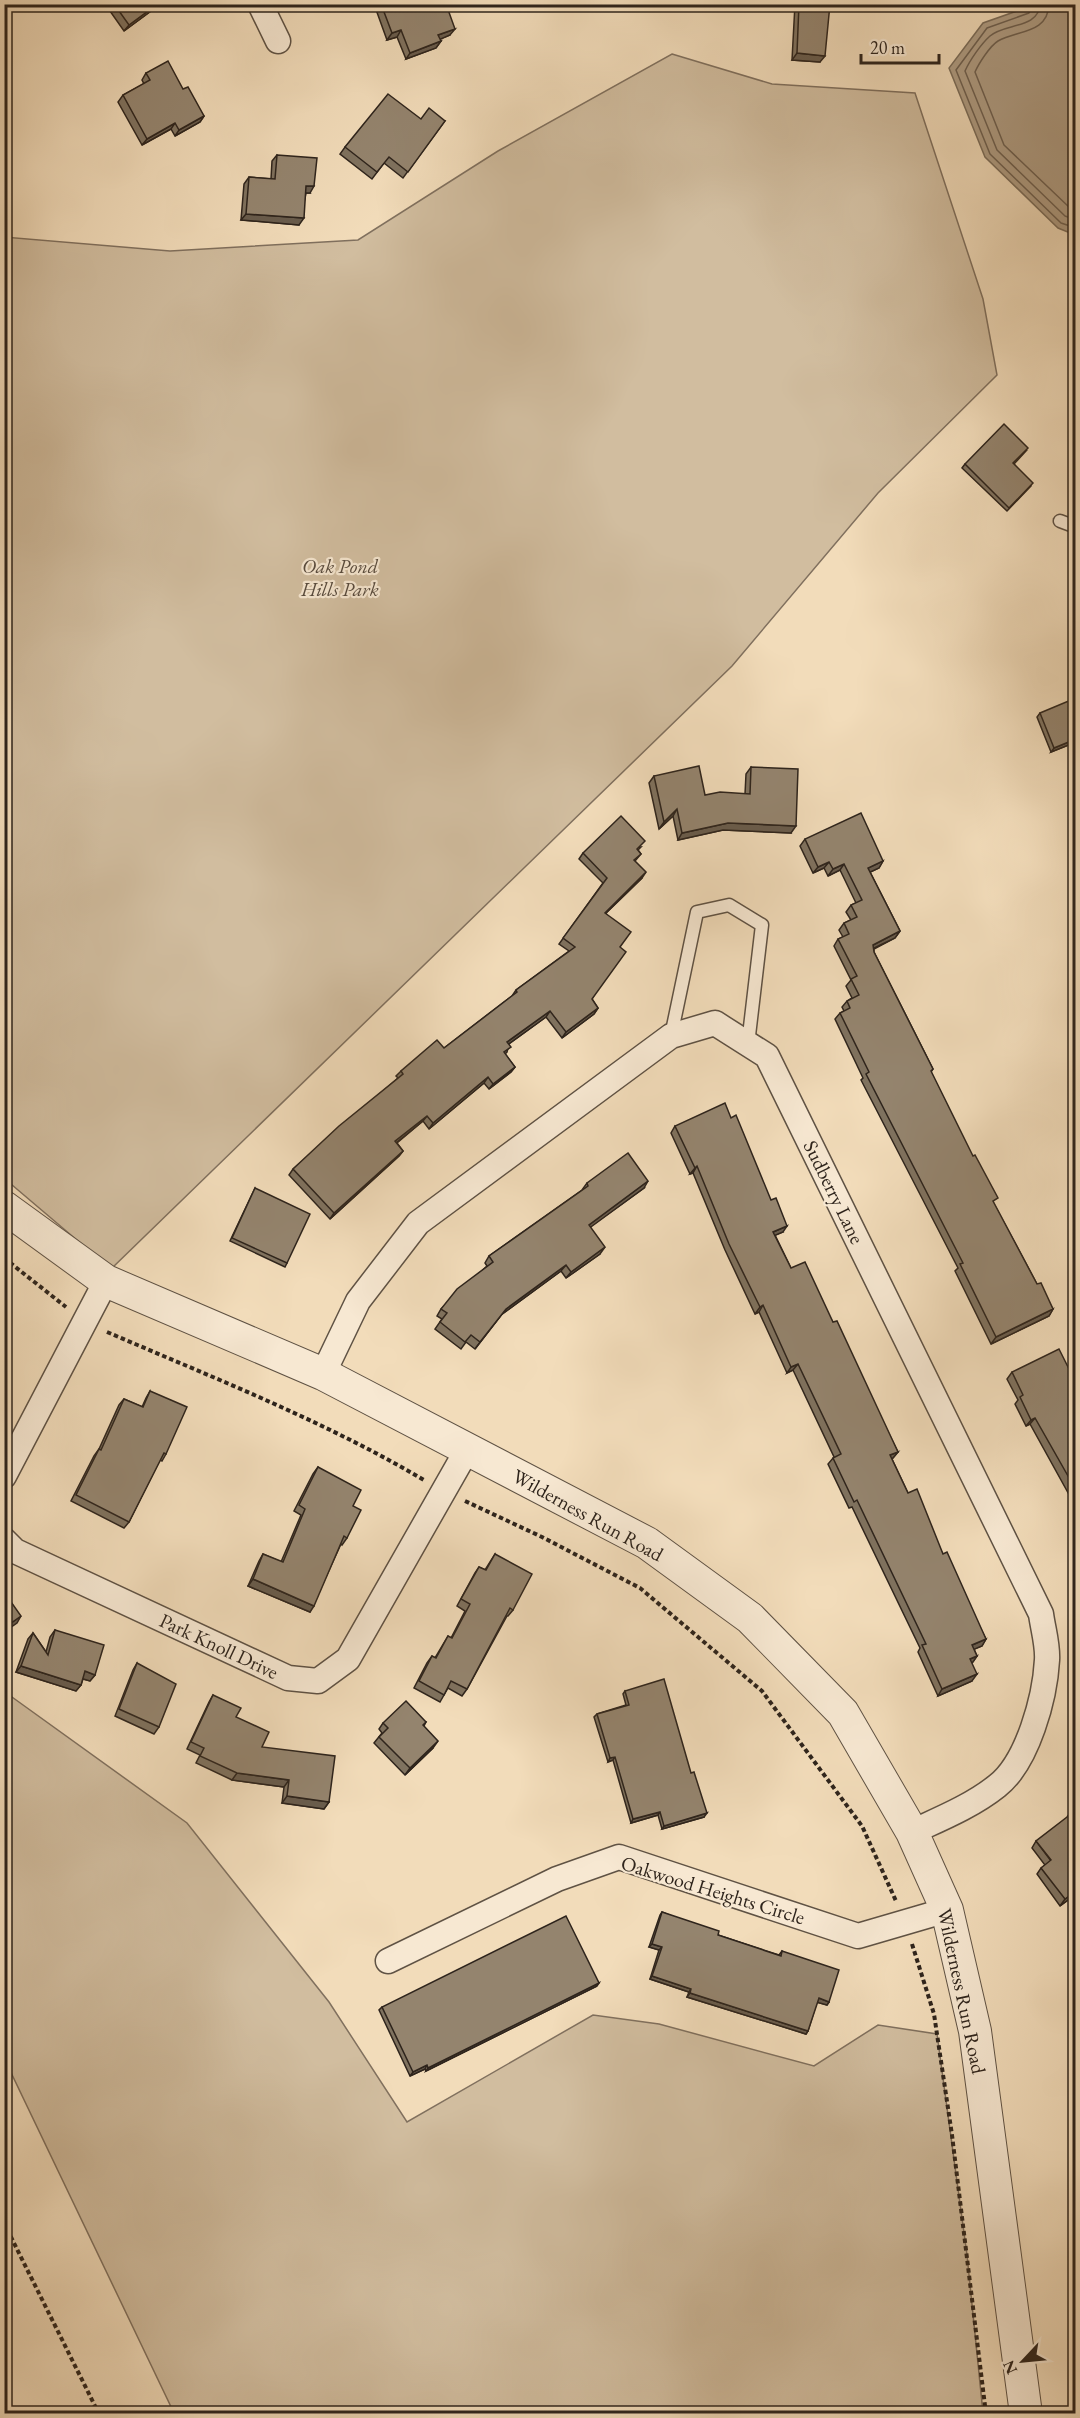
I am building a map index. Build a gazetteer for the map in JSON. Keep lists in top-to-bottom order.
{
  "streets": {
    "street": [
      "Sudberry Lane",
      "Wilderness Run Road",
      "Park Knoll Drive",
      "Oakwood Heights Circle"
    ]
  },
  "crossings": [
    ["Sudberry Lane", "Wilderness Run Road"],
    ["Wilderness Run Road", "Park Knoll Drive"],
    ["Wilderness Run Road", "Oakwood Heights Circle"]
  ],
  "parks": ["Oak Pond Hills Park"],
  "scale_bar": "20 m",
  "north": "bottom left"
}
